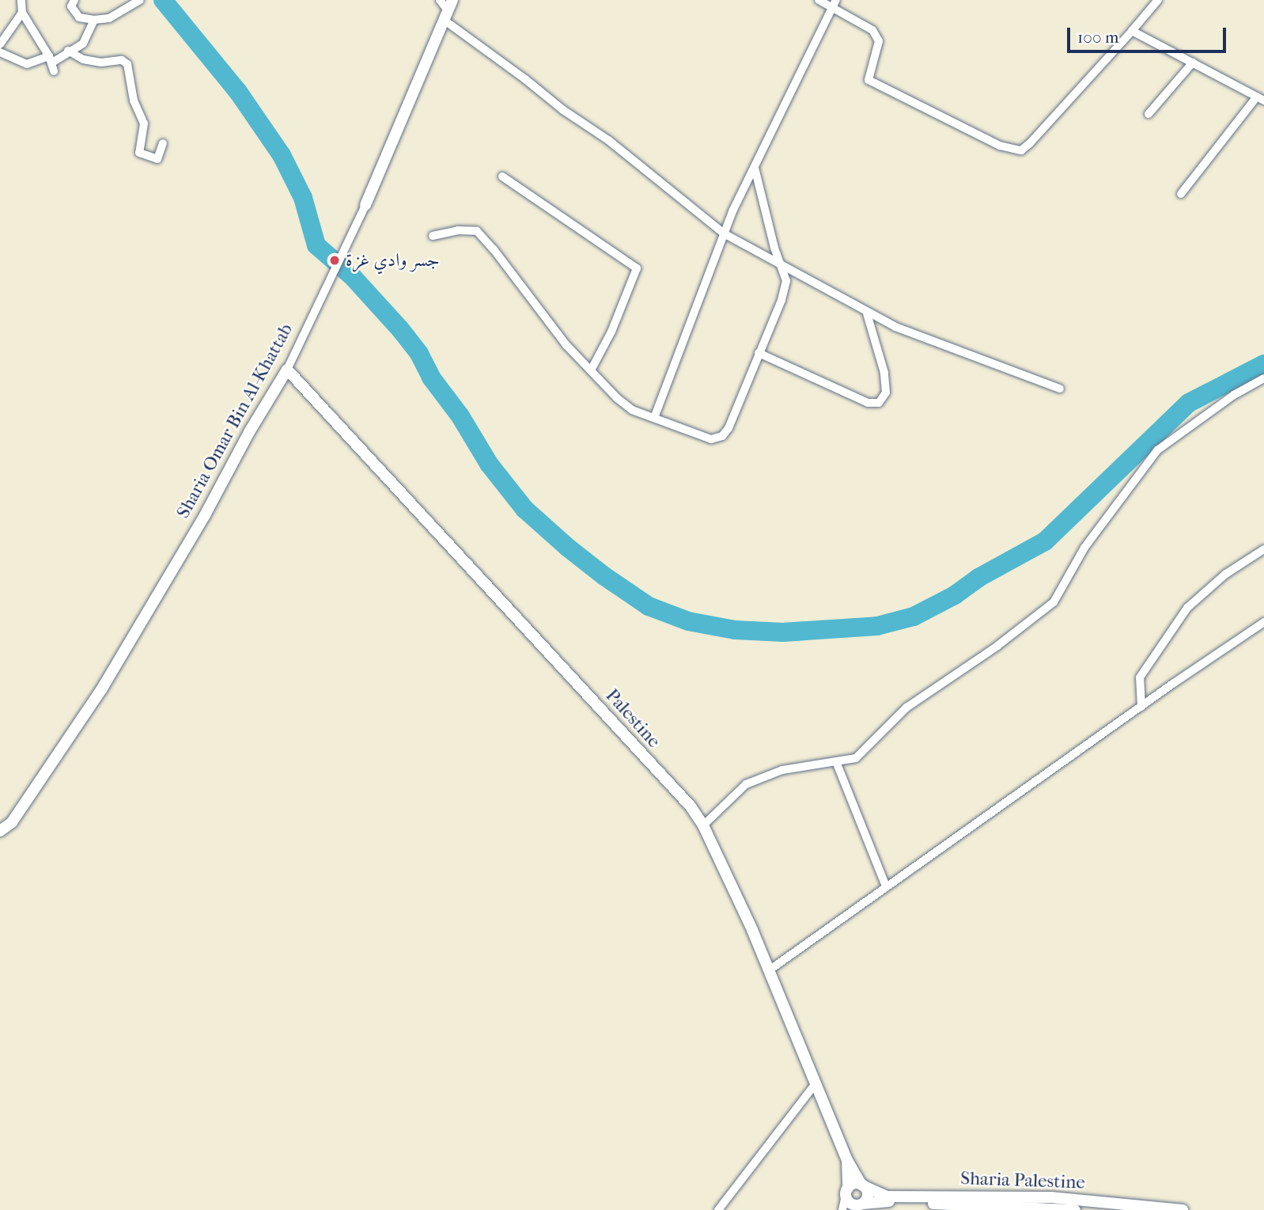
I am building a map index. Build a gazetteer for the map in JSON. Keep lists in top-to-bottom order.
{
  "streets": {
    "street": ["Sharia Omar Bin Al-Khattab", "Palestine", "Sharia Palestine"]
  },
  "crossings": [
    ["Sharia Omar Bin Al-Khattab", "Palestine"],
    ["Palestine", "Sharia Palestine"]
  ],
  "places": ["جسر وادي غزة"],
  "scale_bar": "100 m"
}
